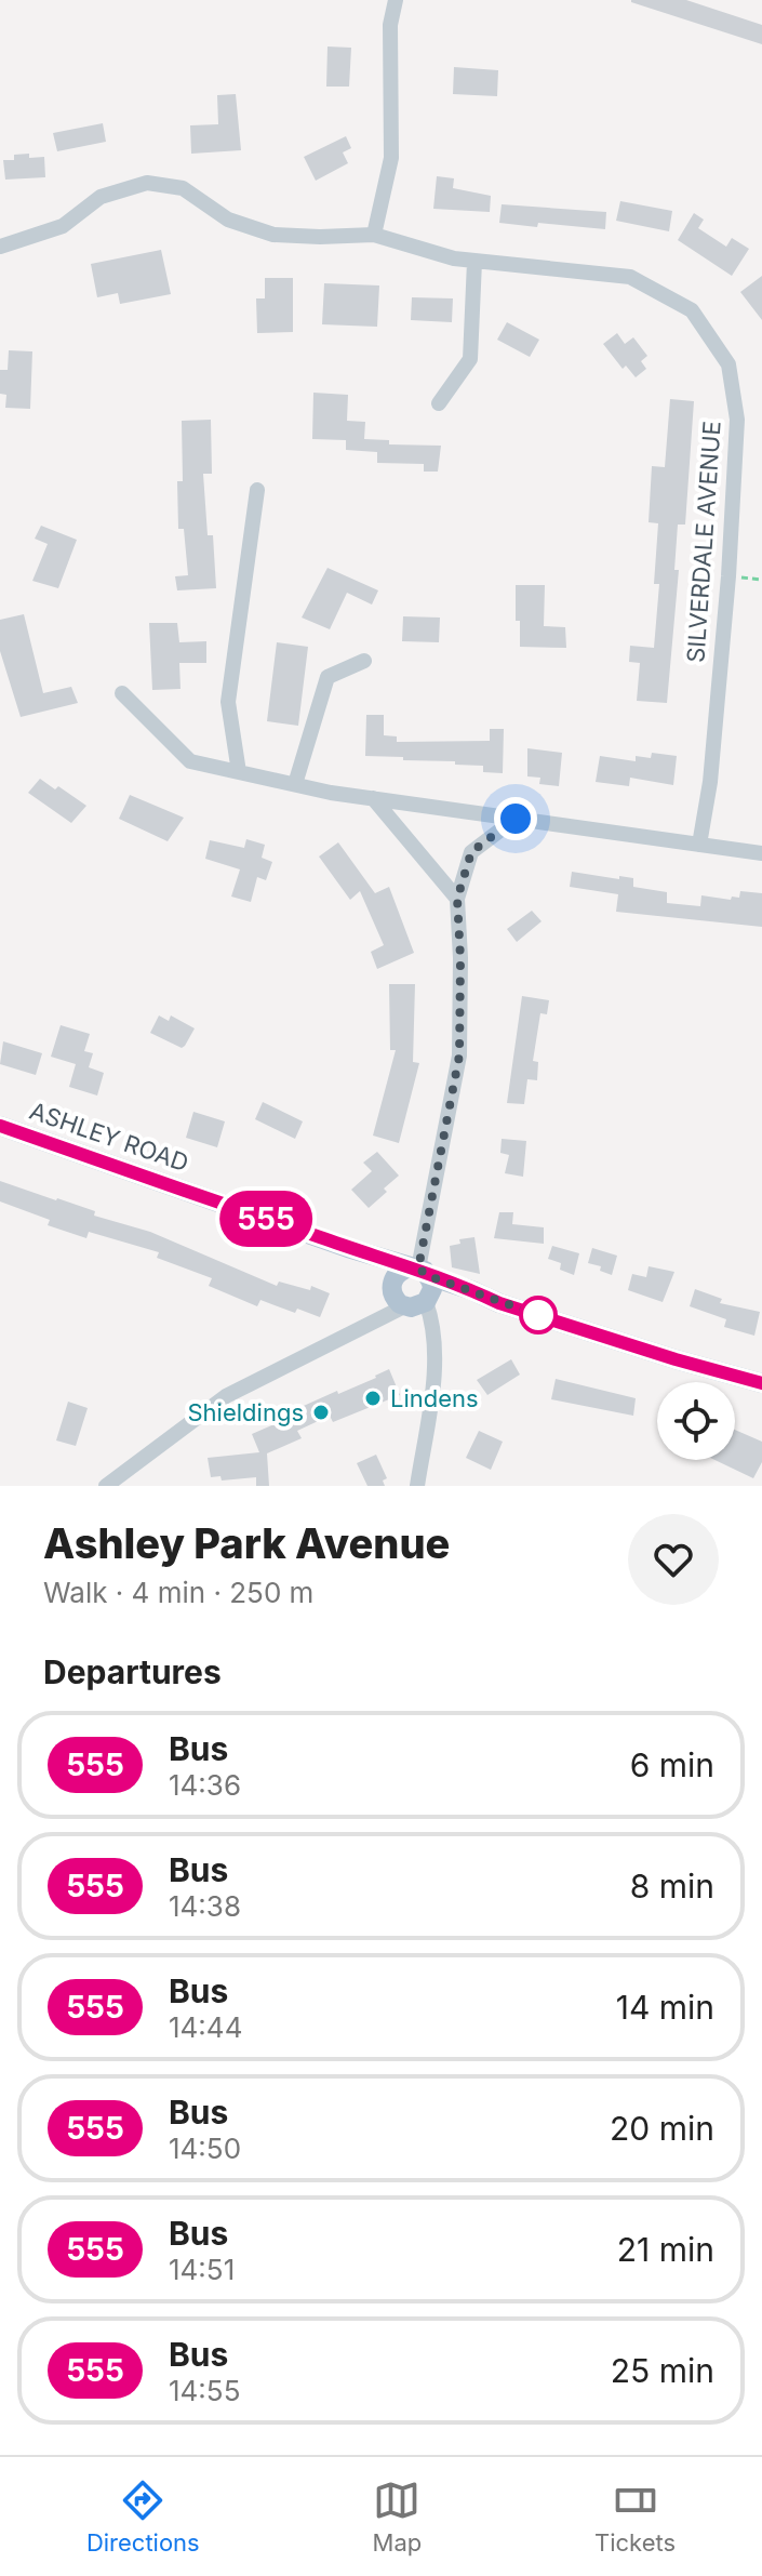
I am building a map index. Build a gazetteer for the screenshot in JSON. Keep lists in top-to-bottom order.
{
  "streets": {
    "main road": ["ASHLEY ROAD"],
    "street": ["SILVERDALE AVENUE"]
  },
  "places": ["Lindens", "Shieldings"],
  "lines": ["bus line 555"],
  "page": {
    "on_map": "555",
    "heading": [
      ["Ashley Park Avenue", "Walk · 4 min · 250 m"],
      "Departures"
    ],
    "list": [
      {
        "mark": "555",
        "name": "Bus",
        "note": "14:36",
        "value": "6 min"
      },
      {
        "mark": "555",
        "name": "Bus",
        "note": "14:38",
        "value": "8 min"
      },
      {
        "mark": "555",
        "name": "Bus",
        "note": "14:44",
        "value": "14 min"
      },
      {
        "mark": "555",
        "name": "Bus",
        "note": "14:50",
        "value": "20 min"
      },
      {
        "mark": "555",
        "name": "Bus",
        "note": "14:51",
        "value": "21 min"
      },
      {
        "mark": "555",
        "name": "Bus",
        "note": "14:55",
        "value": "25 min"
      }
    ],
    "tabs": ["Directions", "Map", "Tickets"]
  }
}
